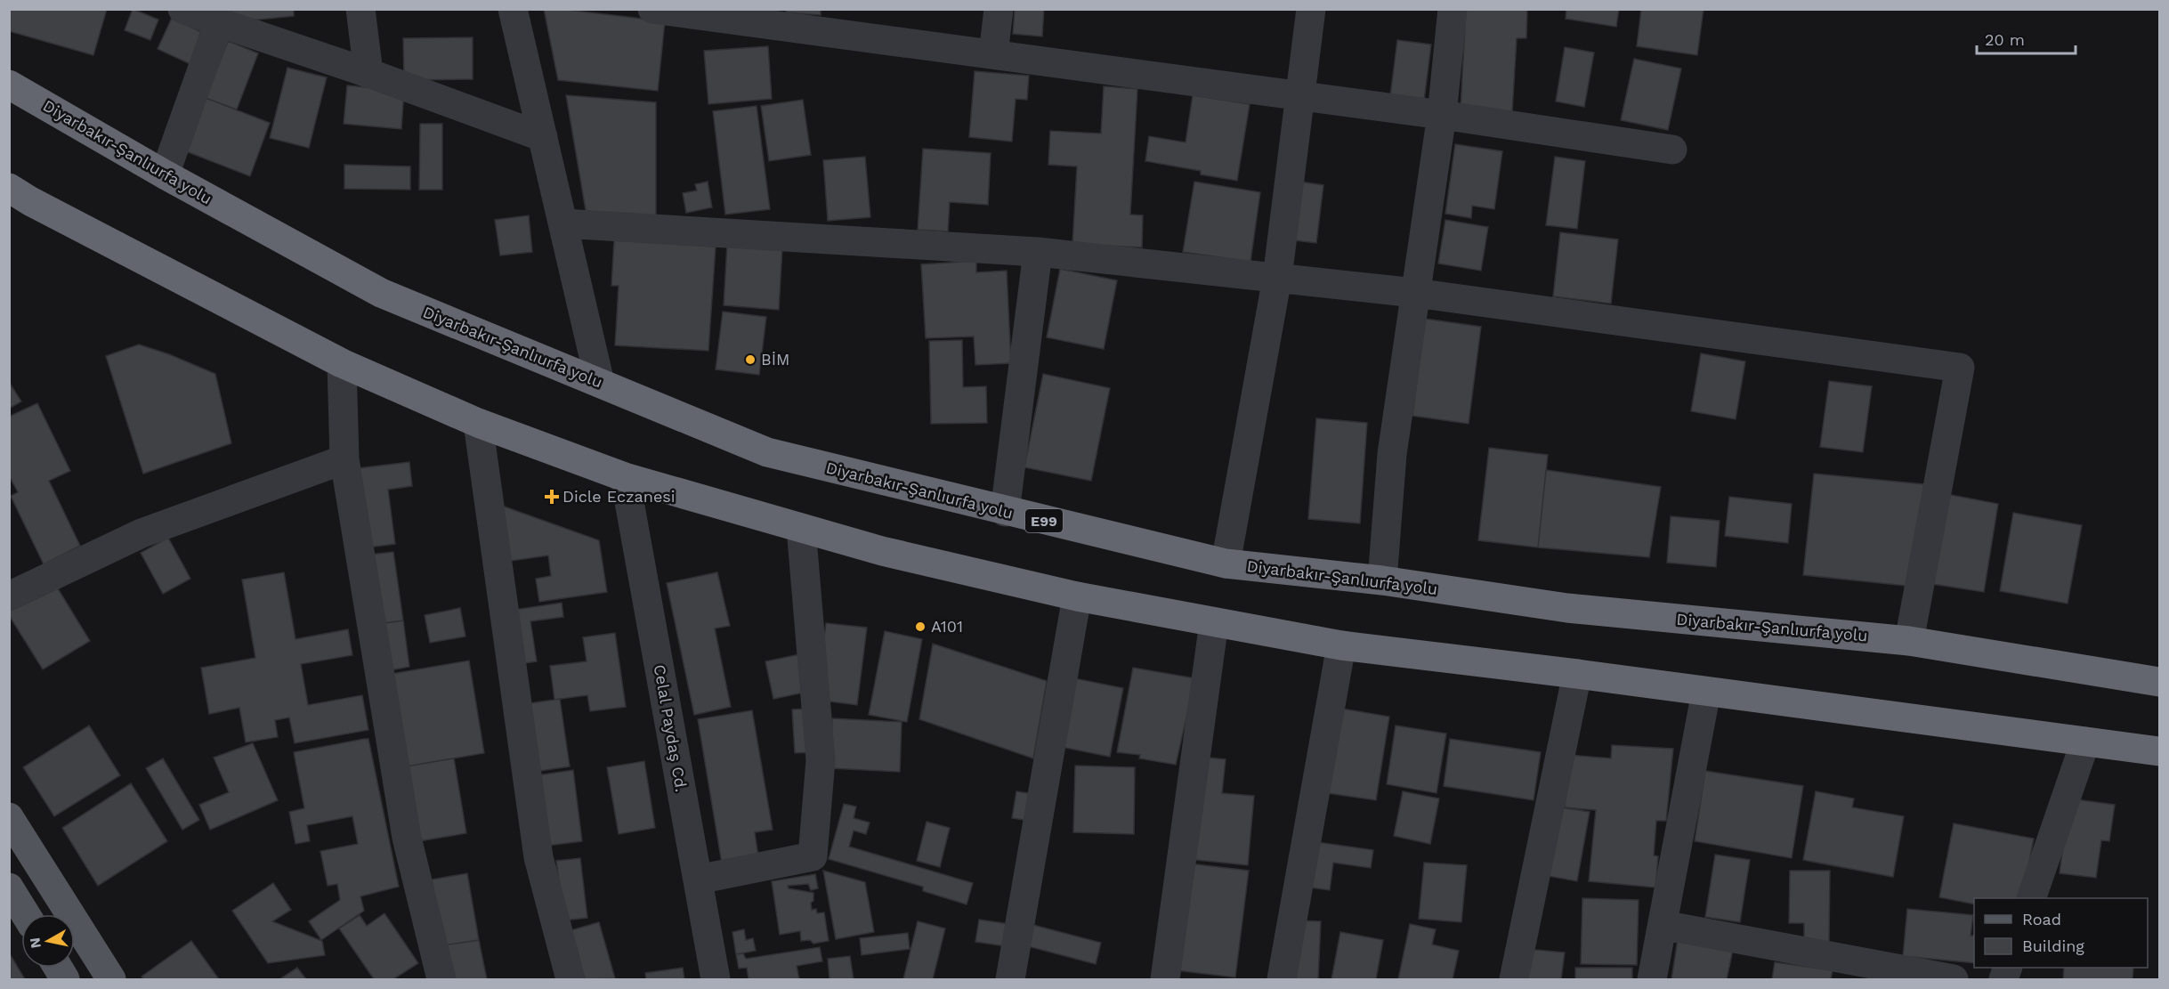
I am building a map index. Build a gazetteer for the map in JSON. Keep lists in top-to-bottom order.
{
  "streets": {
    "highway": ["Diyarbakır-Şanlıurfa yolu", "E99"],
    "street": ["Celal Paydaş Cd."]
  },
  "places": {
    "other": ["BİM", "A101"],
    "health": ["Dicle Eczanesi"]
  },
  "legend": ["Road", "Building"],
  "scale_bar": "20 m",
  "north": "left"
}
